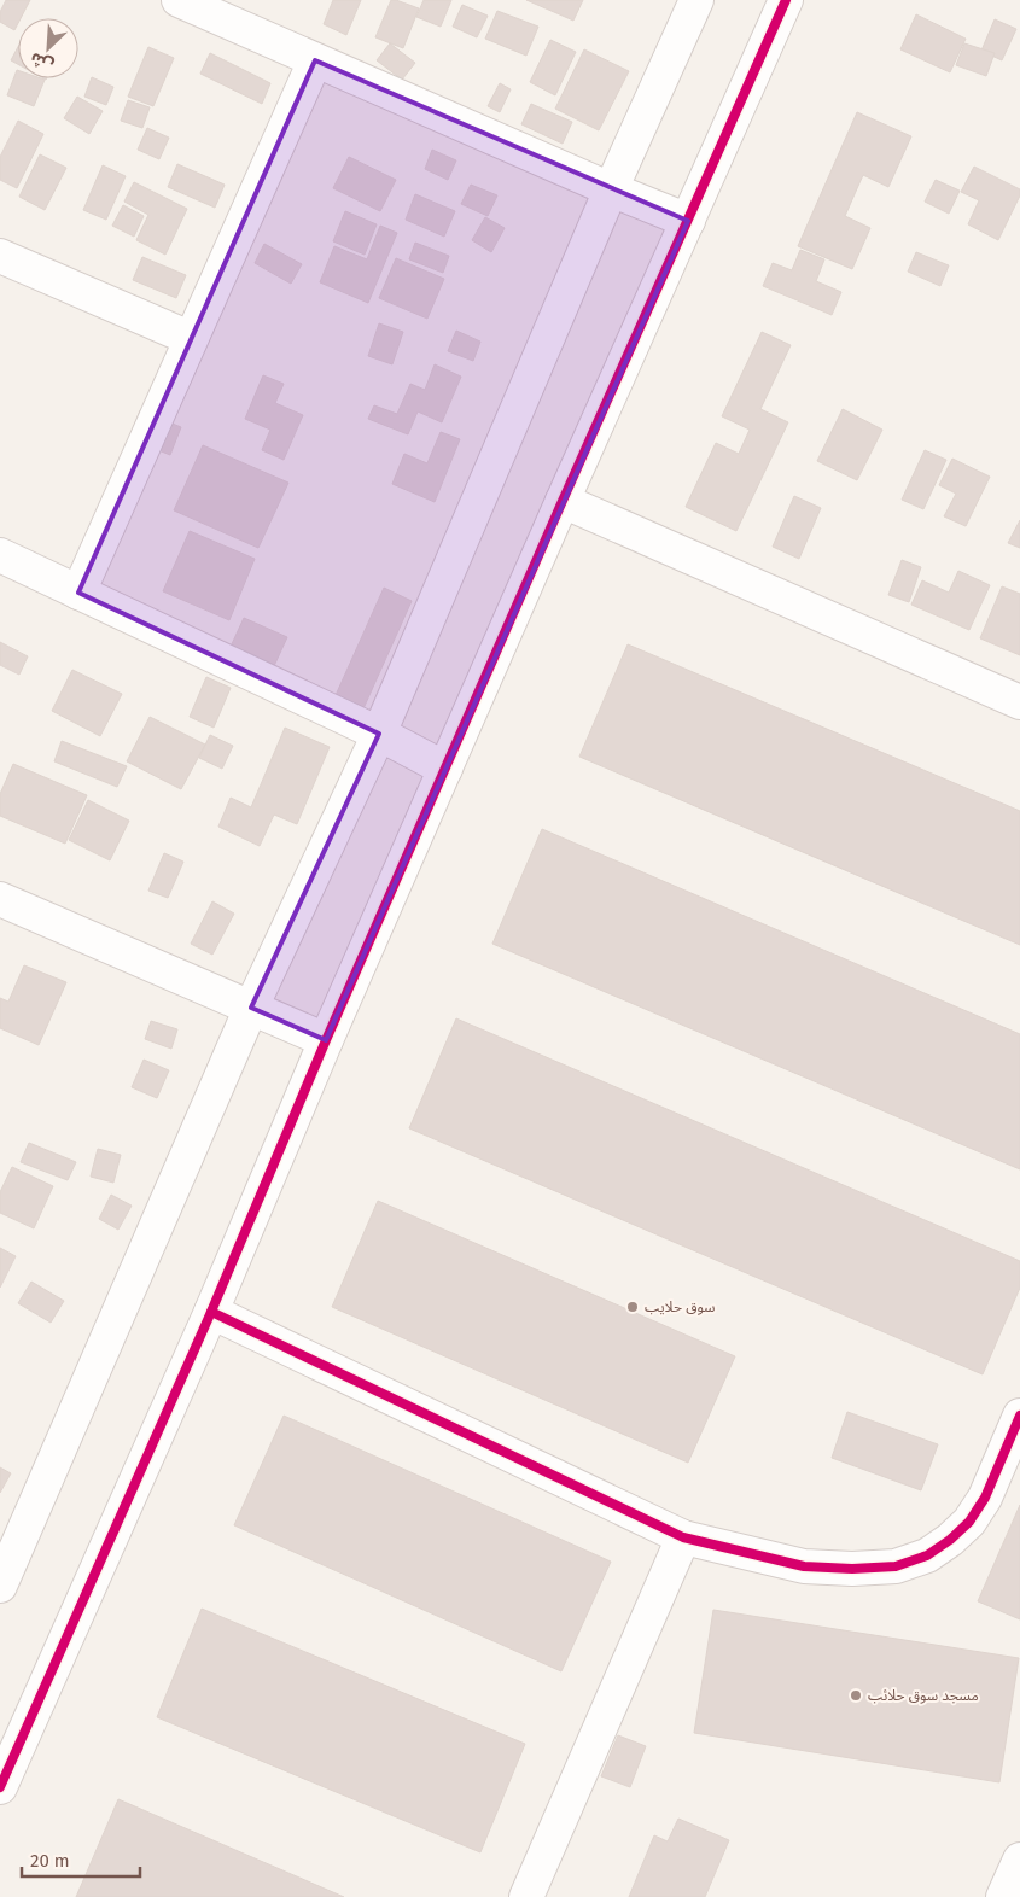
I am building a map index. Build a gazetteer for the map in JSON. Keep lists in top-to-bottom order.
{
  "places": ["سوق حلايب", "مسجد سوق حلائب"],
  "scale_bar": "20 m",
  "north": "bottom left"
}
